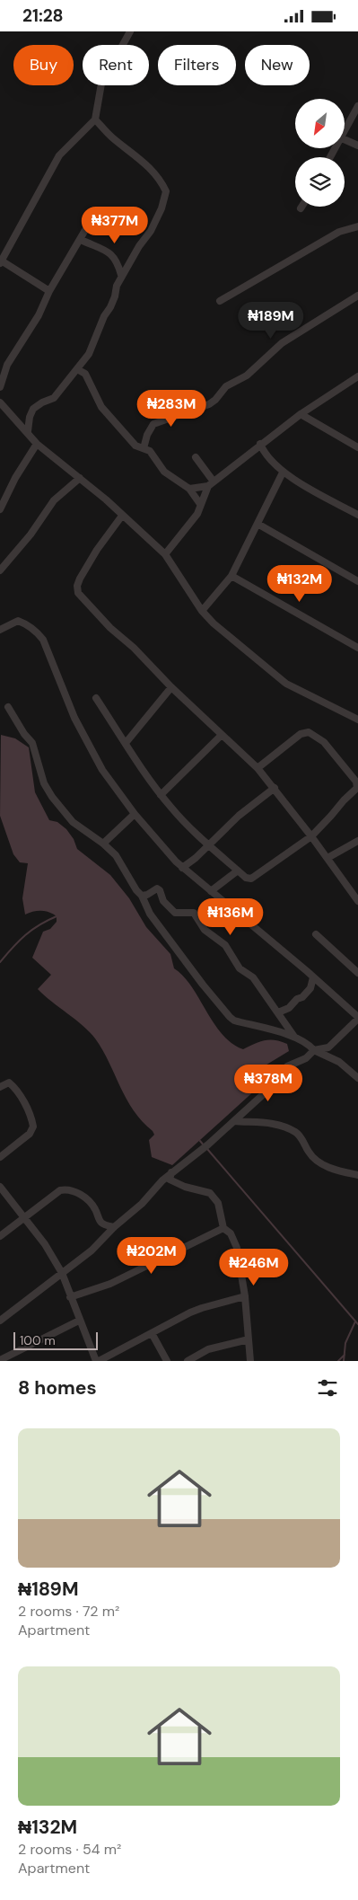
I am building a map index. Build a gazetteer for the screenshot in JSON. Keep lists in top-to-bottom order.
{
  "scale_bar": "100 m",
  "north": "bottom left",
  "page": {
    "status": "21:28",
    "chip": [
      "Buy",
      "Rent",
      "Filters",
      "New"
    ],
    "price": [
      "₦377M",
      "₦189M",
      "₦283M",
      "₦132M",
      "₦136M",
      "₦378M",
      "₦202M",
      "₦246M"
    ],
    "scale": "100 m",
    "heading": "8 homes",
    "list": [
      {
        "name": "₦189M",
        "note": "2 rooms · 72 m² · Apartment"
      },
      {
        "name": "₦132M",
        "note": "2 rooms · 54 m² · Apartment"
      }
    ]
  }
}
